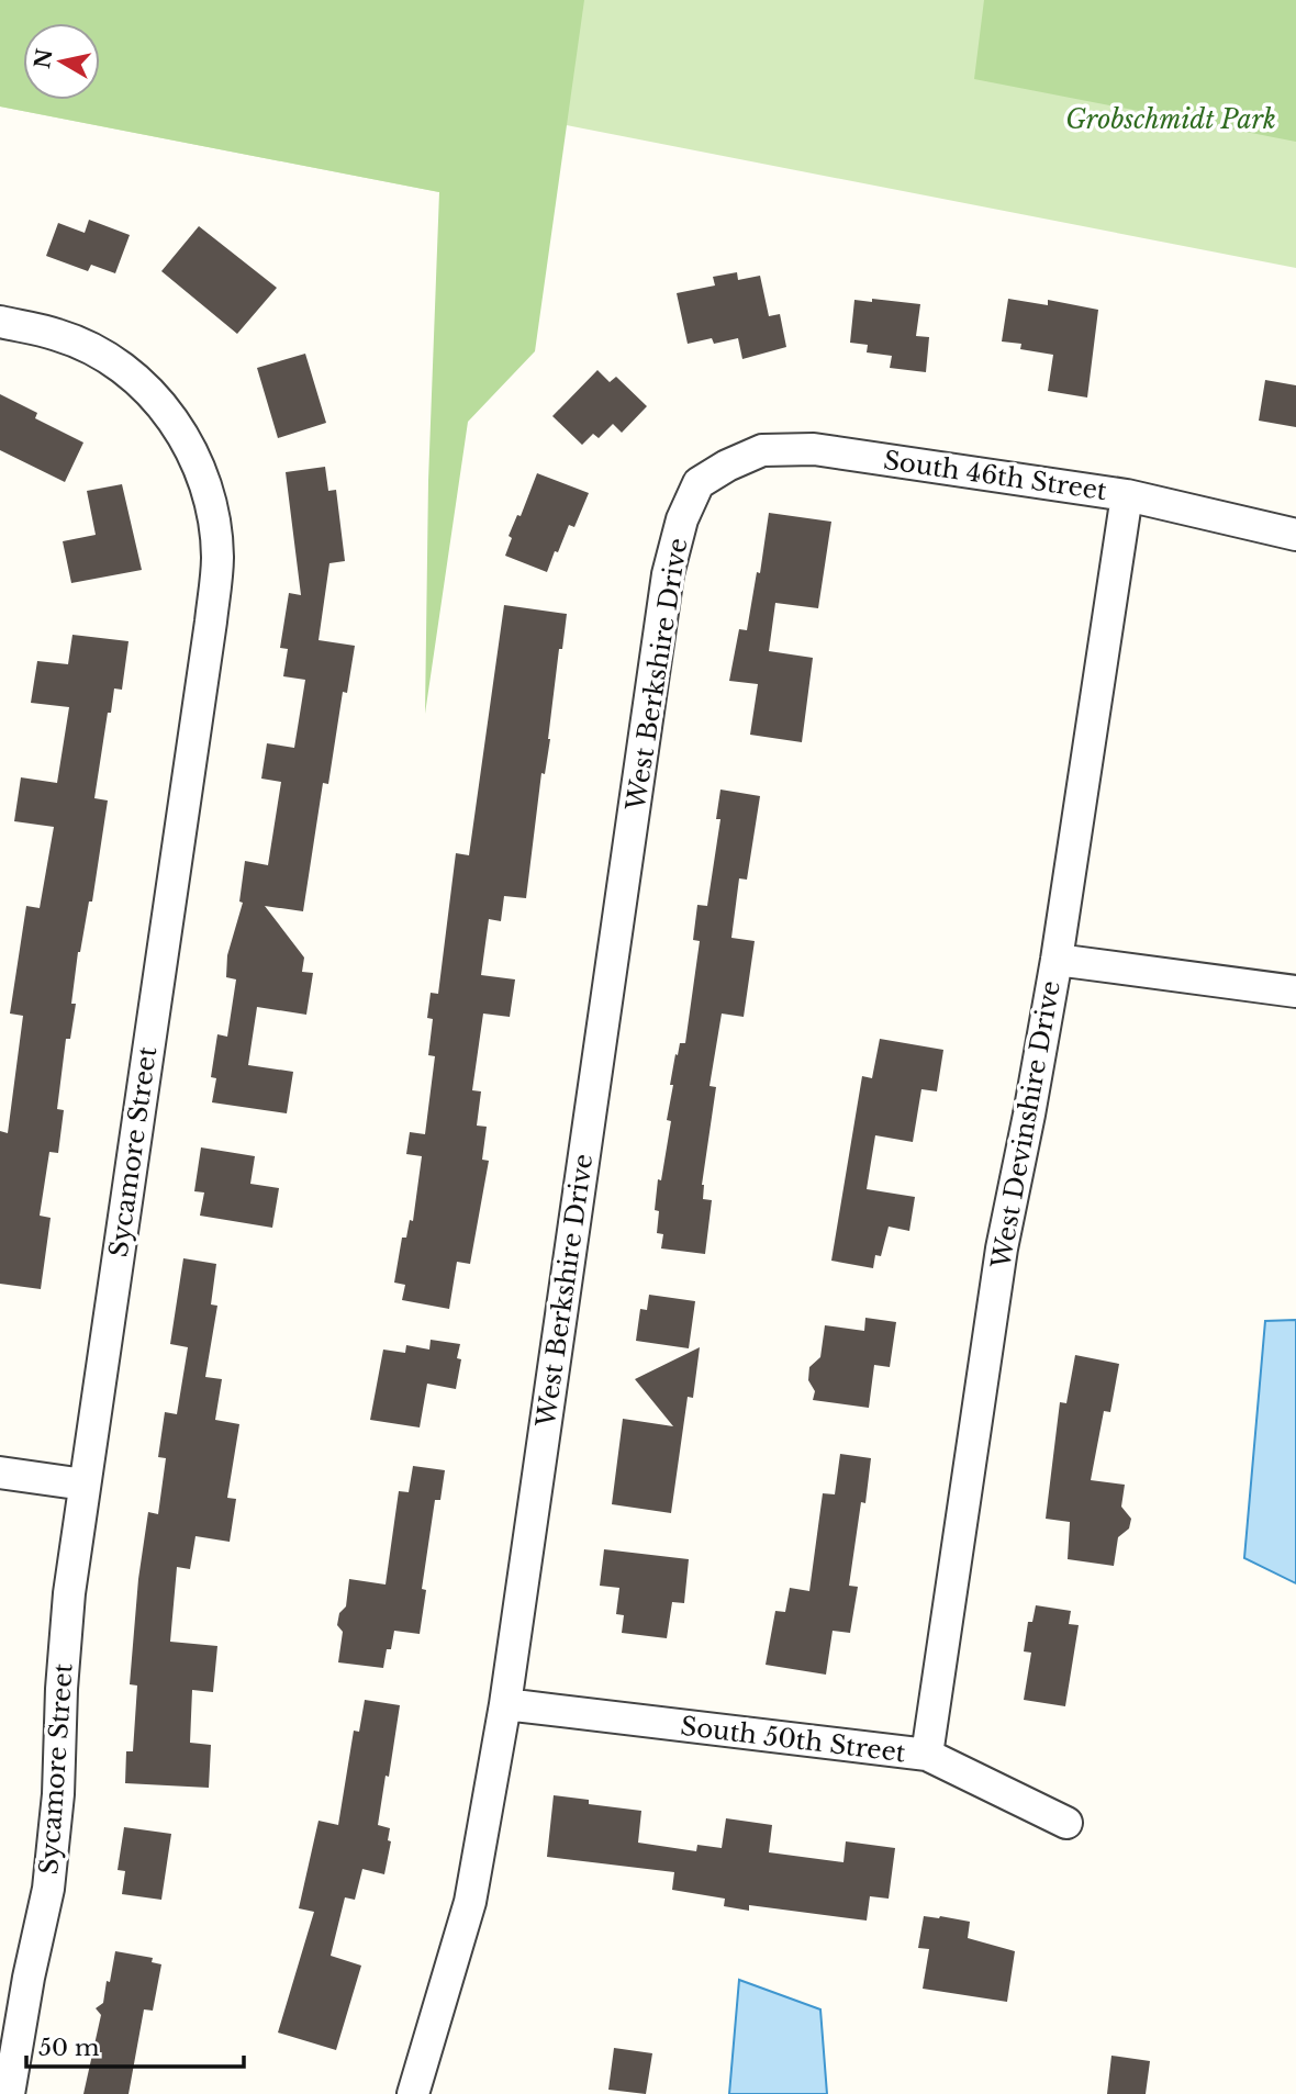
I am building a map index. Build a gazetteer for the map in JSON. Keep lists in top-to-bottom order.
{
  "streets": {
    "street": [
      "South 46th Street",
      "West Berkshire Drive",
      "West Devinshire Drive",
      "Sycamore Street",
      "South 50th Street"
    ]
  },
  "crossings": [
    ["South 46th Street", "West Berkshire Drive"],
    ["South 46th Street", "West Devinshire Drive"],
    ["West Berkshire Drive", "South 50th Street"],
    ["West Devinshire Drive", "South 50th Street"]
  ],
  "parks": ["Grobschmidt Park"],
  "scale_bar": "50 m",
  "north": "left"
}
